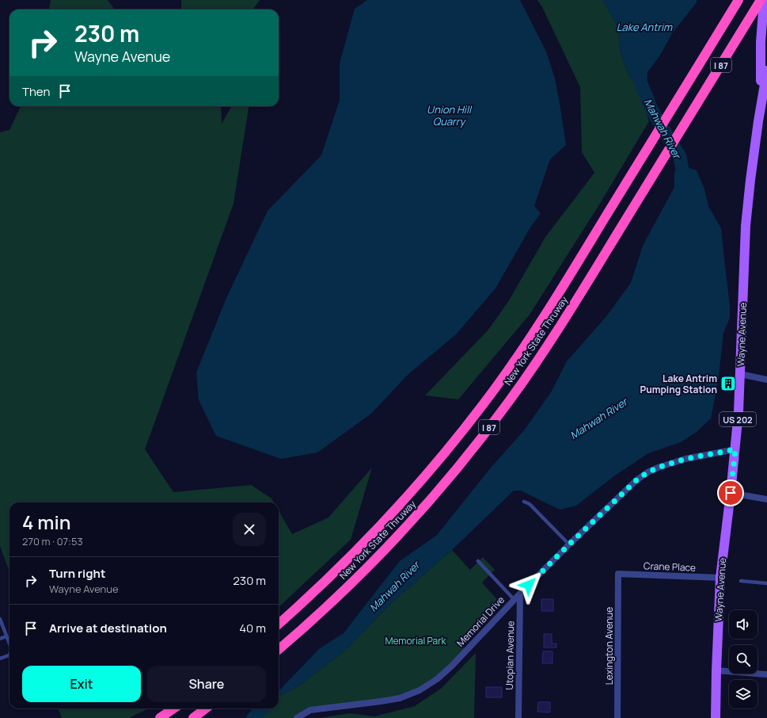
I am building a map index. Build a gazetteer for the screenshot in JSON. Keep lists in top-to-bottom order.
{
  "streets": {
    "highway": ["I 87", "New York State Thruway"],
    "main road": ["Wayne Avenue", "US 202"],
    "street": [
      "Crane Place",
      "Memorial Drive",
      "Lexington Avenue",
      "Utopian Avenue"
    ]
  },
  "crossings": [
    ["Wayne Avenue", "Crane Place"],
    ["Wayne Avenue", "Memorial Drive"],
    ["Crane Place", "Lexington Avenue"],
    ["Memorial Drive", "Utopian Avenue"]
  ],
  "water": ["Lake Antrim", "Union Hill Quarry", "Mahwah River"],
  "parks": ["Memorial Park"],
  "places": {
    "building": ["Lake Antrim Pumping Station"]
  },
  "page": {
    "turn": ["230 m", "Wayne Avenue"],
    "then": "Then",
    "heading": ["4 min", "270 m · 07:53"],
    "list": [
      {
        "name": "Turn right",
        "note": "Wayne Avenue",
        "value": "230 m"
      },
      {
        "name": "Arrive at destination",
        "value": "40 m"
      }
    ],
    "buttons": ["Exit", "Share"]
  }
}
